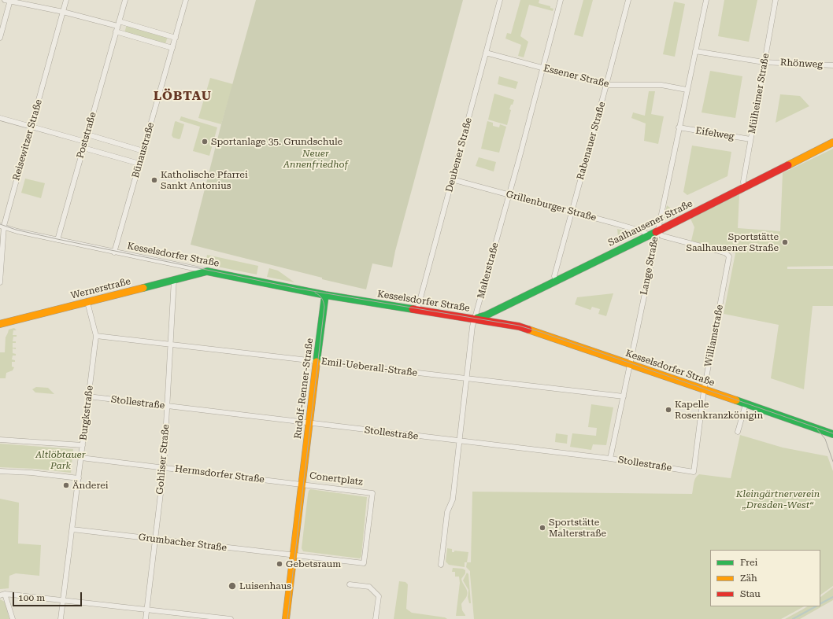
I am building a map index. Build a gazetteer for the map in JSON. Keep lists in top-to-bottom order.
{
  "streets": {
    "street": [
      "Rhönweg",
      "Essener Straße",
      "Mülheimer Straße",
      "Eifelweg",
      "Poststraße",
      "Reisewitzer Straße",
      "Rabenauer Straße",
      "Bünaustraße",
      "Deubener Straße",
      "Grillenburger Straße",
      "Saalhausener Straße",
      "Kesselsdorfer Straße",
      "Lange Straße",
      "Malterstraße",
      "Wernerstraße",
      "Williamstraße",
      "Emil-Ueberall-Straße",
      "Rudolf-Renner-Straße",
      "Stollestraße",
      "Burgkstraße",
      "Gohliser Straße",
      "Hermsdorfer Straße",
      "Conertplatz",
      "Grumbacher Straße"
    ]
  },
  "crossings": [
    ["Rhönweg", "Mülheimer Straße"],
    ["Rhönweg", "Lange Straße"],
    ["Essener Straße", "Rabenauer Straße"],
    ["Essener Straße", "Deubener Straße"],
    ["Essener Straße", "Lange Straße"],
    ["Essener Straße", "Malterstraße"],
    ["Mülheimer Straße", "Eifelweg"],
    ["Mülheimer Straße", "Saalhausener Straße"],
    ["Eifelweg", "Lange Straße"],
    ["Poststraße", "Kesselsdorfer Straße"],
    ["Reisewitzer Straße", "Kesselsdorfer Straße"],
    ["Rabenauer Straße", "Grillenburger Straße"],
    ["Rabenauer Straße", "Saalhausener Straße"],
    ["Bünaustraße", "Kesselsdorfer Straße"],
    ["Deubener Straße", "Grillenburger Straße"],
    ["Deubener Straße", "Kesselsdorfer Straße"],
    ["Grillenburger Straße", "Saalhausener Straße"],
    ["Grillenburger Straße", "Malterstraße"],
    ["Saalhausener Straße", "Kesselsdorfer Straße"],
    ["Saalhausener Straße", "Lange Straße"],
    ["Saalhausener Straße", "Malterstraße"],
    ["Saalhausener Straße", "Williamstraße"],
    ["Kesselsdorfer Straße", "Lange Straße"],
    ["Kesselsdorfer Straße", "Malterstraße"],
    ["Kesselsdorfer Straße", "Wernerstraße"],
    ["Kesselsdorfer Straße", "Williamstraße"],
    ["Kesselsdorfer Straße", "Rudolf-Renner-Straße"],
    ["Lange Straße", "Williamstraße"],
    ["Lange Straße", "Emil-Ueberall-Straße"],
    ["Lange Straße", "Stollestraße"],
    ["Malterstraße", "Emil-Ueberall-Straße"],
    ["Malterstraße", "Stollestraße"],
    ["Wernerstraße", "Burgkstraße"],
    ["Wernerstraße", "Gohliser Straße"],
    ["Williamstraße", "Stollestraße"],
    ["Emil-Ueberall-Straße", "Rudolf-Renner-Straße"],
    ["Emil-Ueberall-Straße", "Burgkstraße"],
    ["Emil-Ueberall-Straße", "Gohliser Straße"],
    ["Rudolf-Renner-Straße", "Stollestraße"],
    ["Rudolf-Renner-Straße", "Hermsdorfer Straße"],
    ["Rudolf-Renner-Straße", "Conertplatz"],
    ["Stollestraße", "Burgkstraße"],
    ["Stollestraße", "Gohliser Straße"],
    ["Burgkstraße", "Hermsdorfer Straße"],
    ["Burgkstraße", "Grumbacher Straße"],
    ["Gohliser Straße", "Hermsdorfer Straße"],
    ["Gohliser Straße", "Grumbacher Straße"],
    ["Hermsdorfer Straße", "Conertplatz"],
    ["Conertplatz", "Grumbacher Straße"]
  ],
  "districts": ["LÖBTAU"],
  "parks": ["Neuer Annenfriedhof", "Altlöbtauer Park", "Kleingärtnerverein „Dresden-West“"],
  "places": [
    "Sportanlage 35. Grundschule",
    "Katholische Pfarrei Sankt Antonius",
    "Sportstätte Saalhausener Straße",
    "Kapelle Rosenkranzkönigin",
    "Änderei",
    "Sportstätte Malterstraße",
    "Gebetsraum",
    "Luisenhaus"
  ],
  "legend": ["Frei", "Zäh", "Stau"],
  "scale_bar": "100 m"
}
